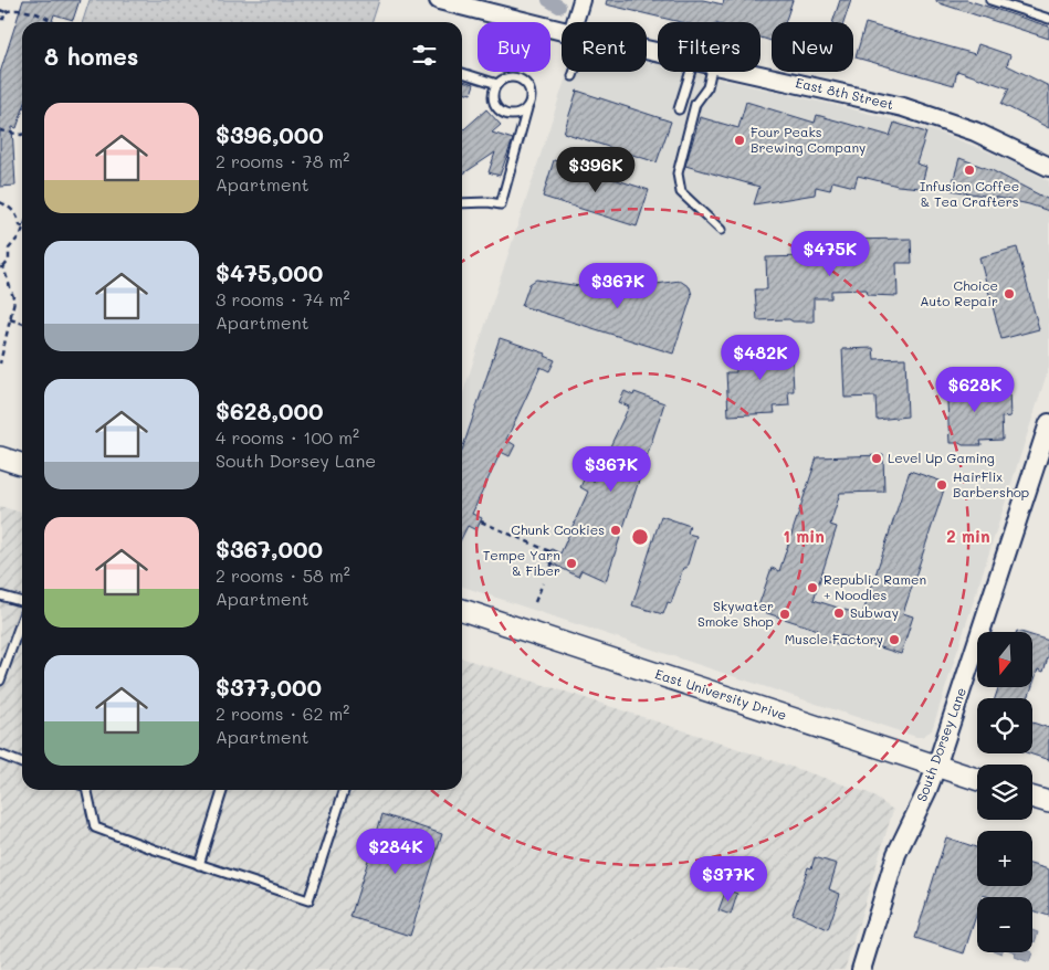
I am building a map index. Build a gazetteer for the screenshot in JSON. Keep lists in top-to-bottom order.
{
  "streets": {
    "main road": ["East University Drive"],
    "street": ["East 8th Street", "South Dorsey Lane"]
  },
  "crossings": [
    ["East University Drive", "South Dorsey Lane"]
  ],
  "places": [
    "Four Peaks Brewing Company",
    "Infusion Coffee & Tea Crafters",
    "Choice Auto Repair",
    "Level Up Gaming",
    "HairFlix Barbershop",
    "Chunk Cookies",
    "Tempe Yarn & Fiber",
    "Republic Ramen + Noodles",
    "Subway",
    "Skywater Smoke Shop",
    "Muscle Factory"
  ],
  "north": "bottom",
  "page": {
    "chip": [
      "Buy",
      "Rent",
      "Filters",
      "New"
    ],
    "heading": "8 homes",
    "list": [
      {
        "name": "$396,000",
        "note": "2 rooms · 78 m² · Apartment"
      },
      {
        "name": "$475,000",
        "note": "3 rooms · 74 m² · Apartment"
      },
      {
        "name": "$628,000",
        "note": "4 rooms · 100 m² · South Dorsey Lane"
      },
      {
        "name": "$367,000",
        "note": "2 rooms · 58 m² · Apartment"
      },
      {
        "name": "$377,000",
        "note": "2 rooms · 62 m² · Apartment"
      }
    ],
    "price": [
      "$396K",
      "$475K",
      "$367K",
      "$482K",
      "$628K",
      "$367K",
      "$284K",
      "$377K"
    ],
    "map_buttons": ["+", "−"]
  },
  "rings": ["1 min", "2 min"]
}
